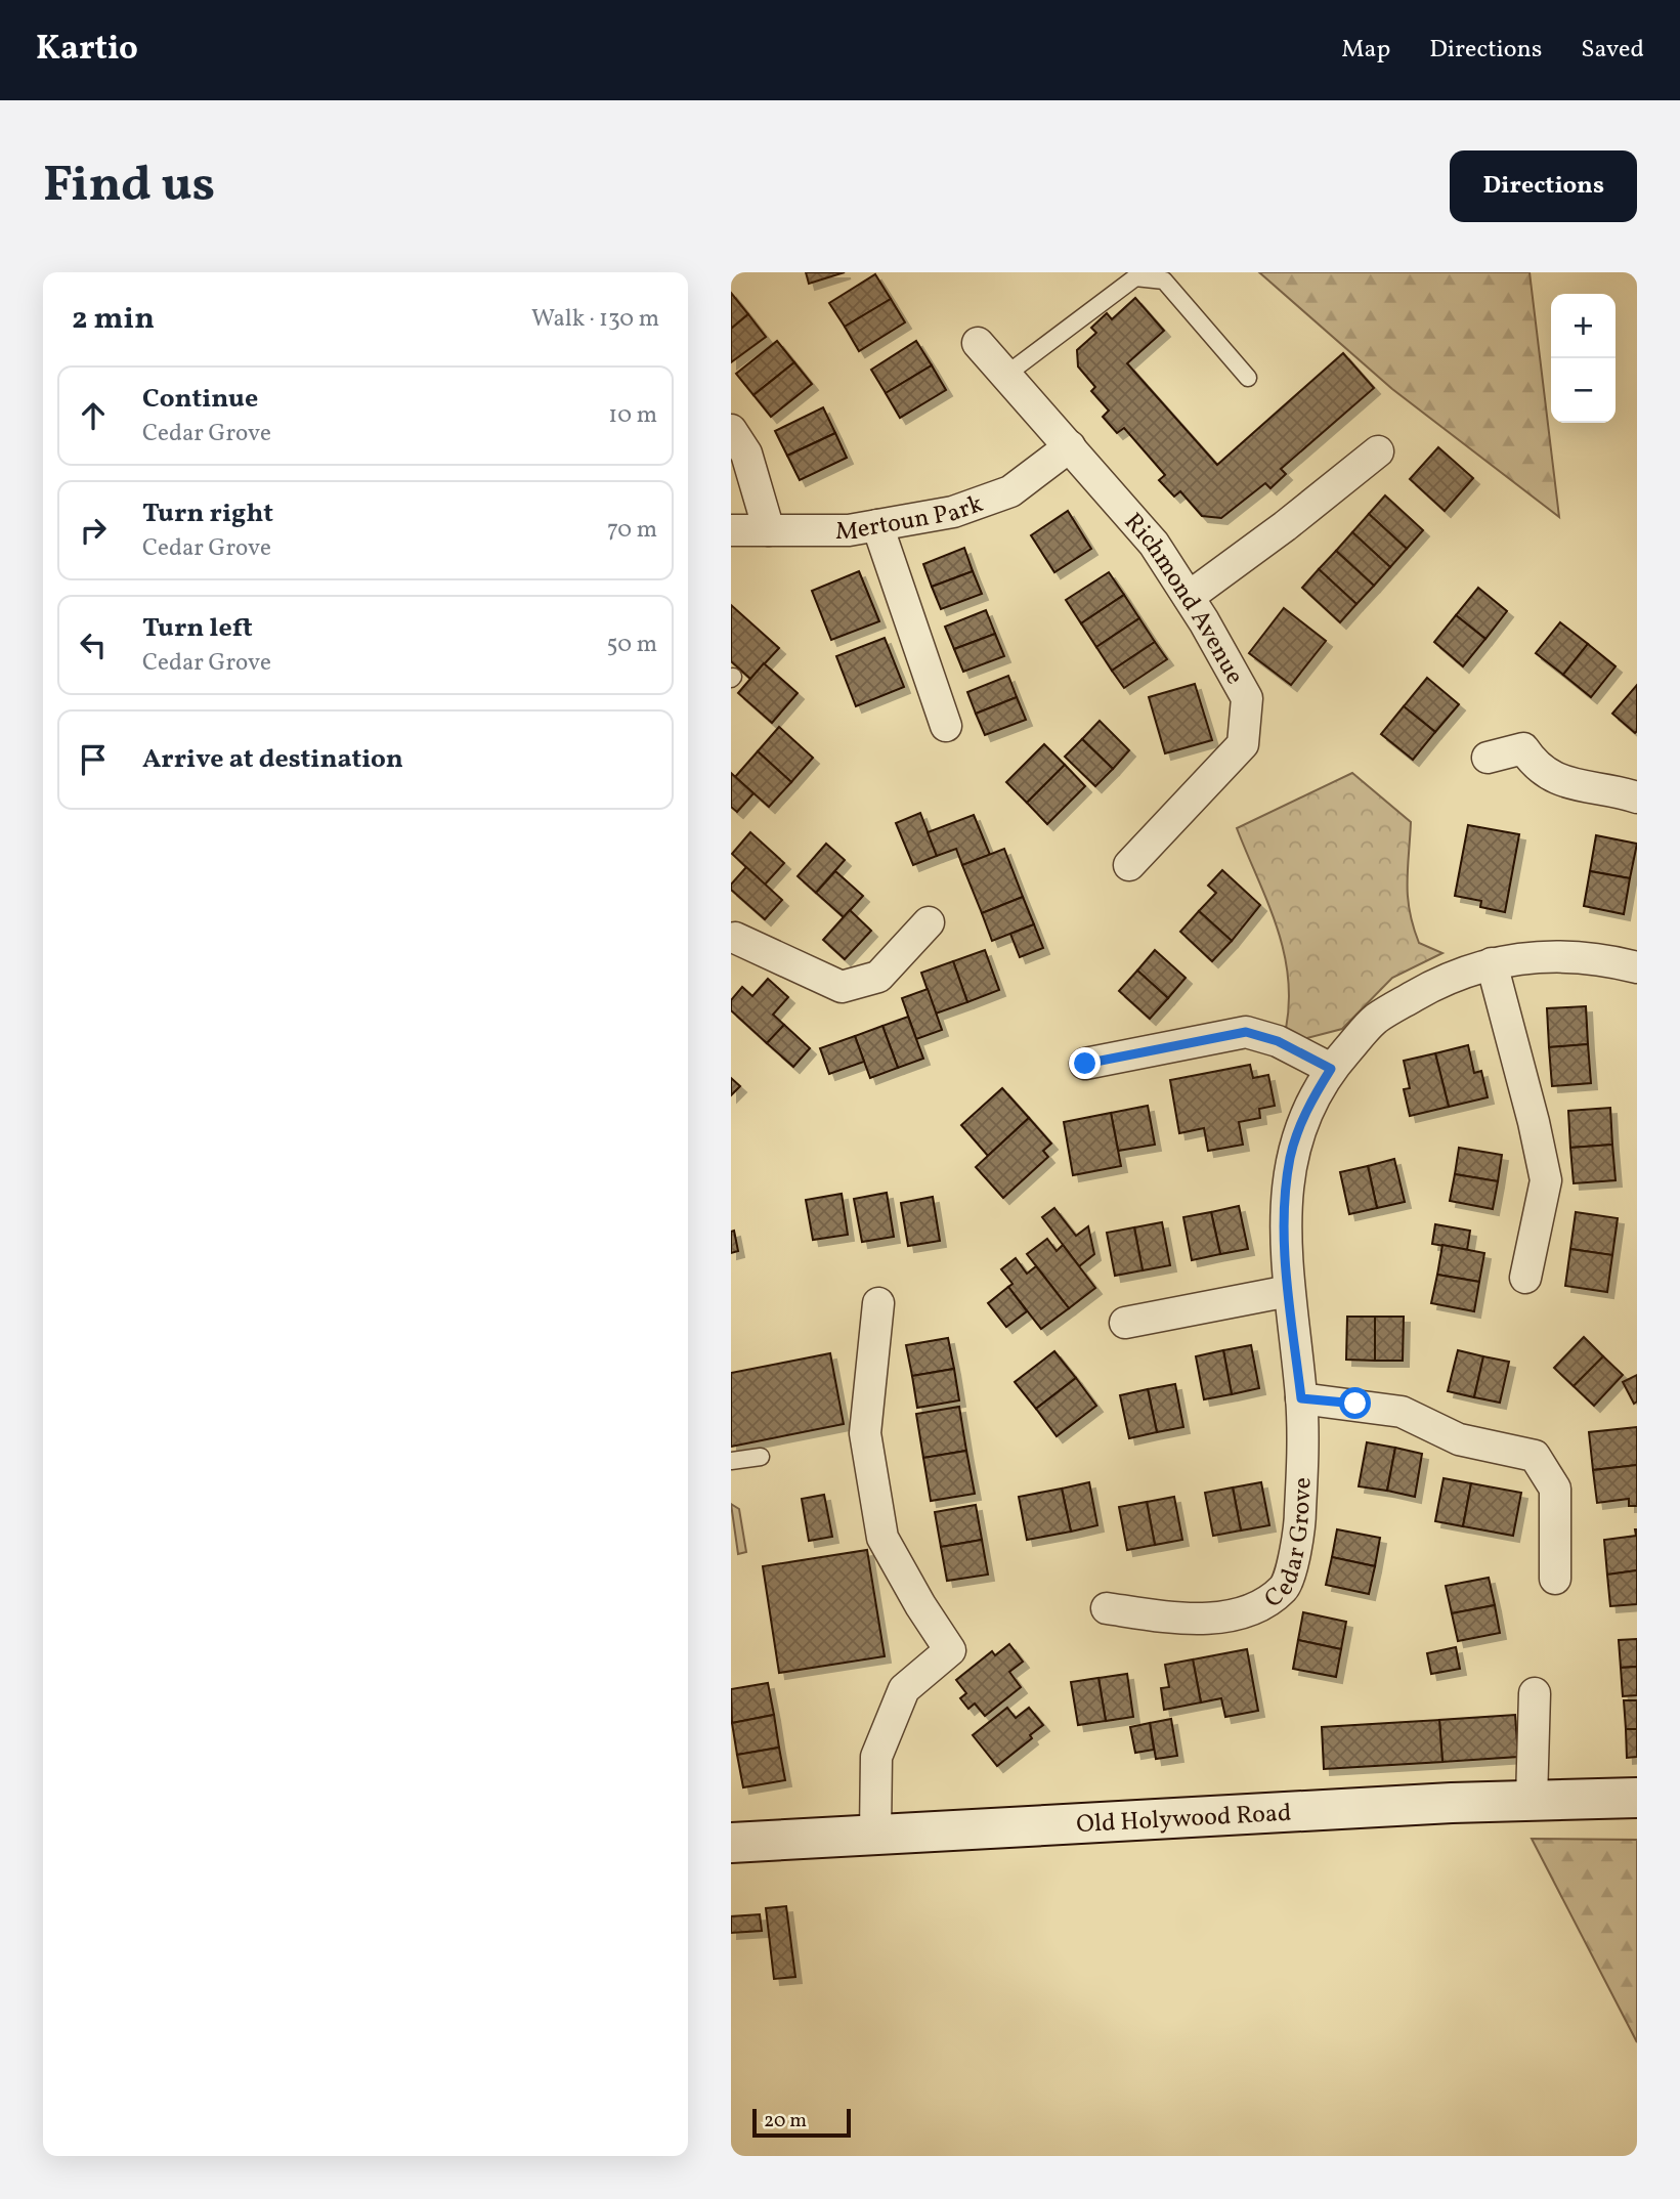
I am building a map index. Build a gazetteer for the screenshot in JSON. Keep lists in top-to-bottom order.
{
  "streets": {
    "street": [
      "Mertoun Park",
      "Richmond Avenue",
      "Cedar Grove",
      "Old Holywood Road"
    ]
  },
  "crossings": [
    ["Mertoun Park", "Richmond Avenue"]
  ],
  "scale_bar": "20 m",
  "page": {
    "header": "Kartio",
    "nav": ["Map", "Directions", "Saved"],
    "buttons": "Directions",
    "title": "Find us",
    "heading": ["2 min", "Walk · 130 m"],
    "map_buttons": ["+", "−"],
    "list": [
      ["Continue", "Cedar Grove", "10 m"],
      ["Turn right", "Cedar Grove", "70 m"],
      ["Turn left", "Cedar Grove", "50 m"],
      "Arrive at destination"
    ],
    "scale": "20 m"
  }
}
